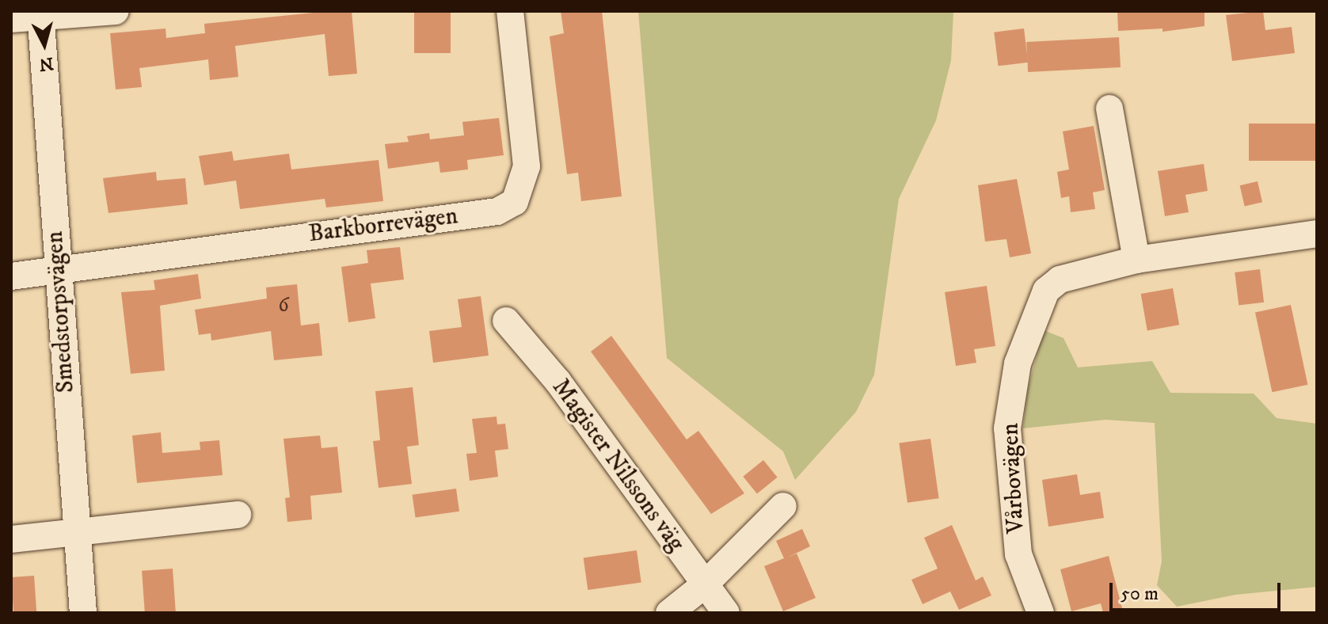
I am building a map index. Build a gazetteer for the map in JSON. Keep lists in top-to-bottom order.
{
  "streets": {
    "street": [
      "Barkborrevägen",
      "Smedstorpsvägen",
      "Magister Nilssons väg",
      "Vårbovägen"
    ]
  },
  "crossings": [
    ["Barkborrevägen", "Smedstorpsvägen"]
  ],
  "house_numbers": ["6"],
  "scale_bar": "50 m",
  "north": "bottom"
}
